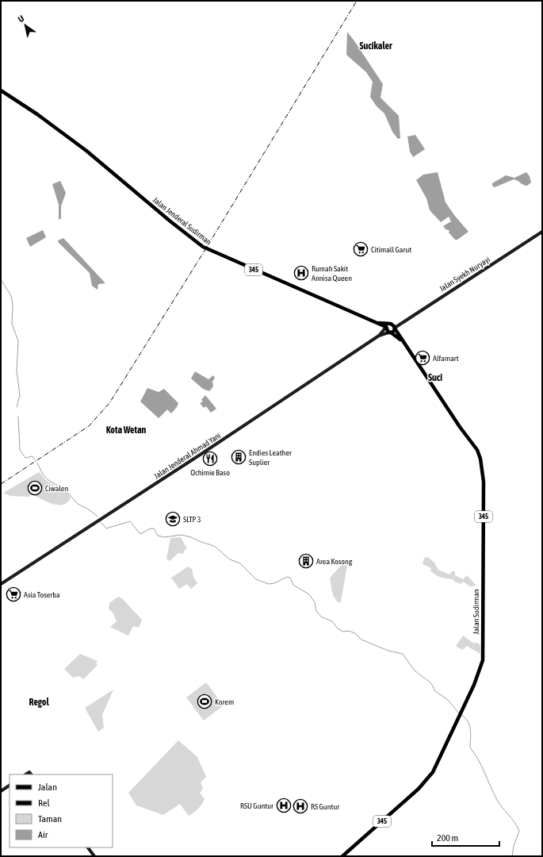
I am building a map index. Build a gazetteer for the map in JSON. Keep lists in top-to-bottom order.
{
  "streets": {
    "main road": [
      "Jalan Jenderal Sudirman",
      "345",
      "Jalan Syekh Nuryayi",
      "Jalan Jenderal Ahmad Yani",
      "Jalan Sudirman"
    ]
  },
  "crossings": [
    ["Jalan Jenderal Sudirman", "Jalan Syekh Nuryayi"],
    ["Jalan Jenderal Sudirman", "Jalan Jenderal Ahmad Yani"],
    ["Jalan Jenderal Sudirman", "Jalan Sudirman"],
    ["Jalan Syekh Nuryayi", "Jalan Sudirman"],
    ["Jalan Jenderal Ahmad Yani", "Jalan Sudirman"]
  ],
  "districts": [
    "Sucikaler",
    "Suci",
    "Kota Wetan",
    "Regol"
  ],
  "places": {
    "supermarket": ["Citimall Garut", "Alfamart", "Asia Toserba"],
    "hospital": ["Rumah Sakit Annisa Queen", "RSU Guntur", "RS Guntur"],
    "building": ["Endies Leather Suplier", "Area Kosong"],
    "restaurant": ["Ochimie Baso"],
    "sports": ["Ciwalen", "Korem"],
    "school or university": ["SLTP 3"]
  },
  "legend": [
    "Jalan",
    "Rel",
    "Taman",
    "Air"
  ],
  "scale_bar": "200 m",
  "north": "top left"
}
